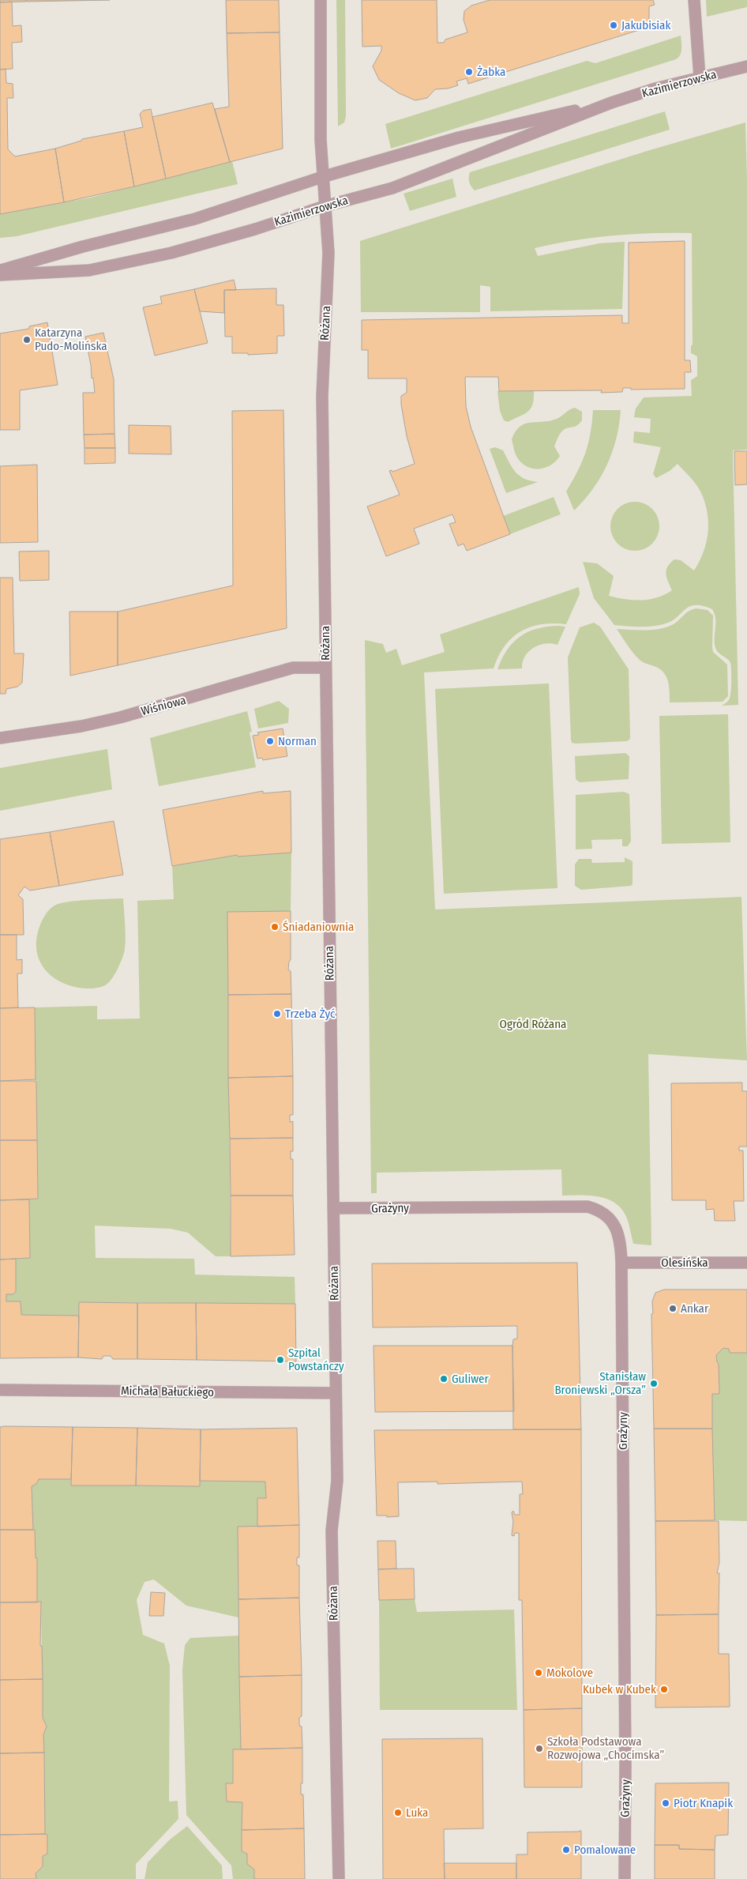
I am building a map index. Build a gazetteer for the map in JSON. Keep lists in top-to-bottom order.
{
  "streets": {
    "street": [
      "Kazimierzowska",
      "Różana",
      "Wiśniowa",
      "Grażyny",
      "Olesińska",
      "Michała Bałuckiego"
    ]
  },
  "crossings": [
    ["Kazimierzowska", "Różana"],
    ["Różana", "Wiśniowa"],
    ["Różana", "Grażyny"],
    ["Różana", "Michała Bałuckiego"],
    ["Grażyny", "Olesińska"]
  ],
  "parks": ["Ogród Różana"],
  "places": [
    "Jakubisiak",
    "Żabka",
    "Katarzyna Pudo-Molińska",
    "Norman",
    "Śniadaniownia",
    "Trzeba Żyć",
    "Ankar",
    "Szpital Powstańczy",
    "Guliwer",
    "Stanisław Broniewski „Orsza”",
    "Mokolove",
    "Kubek w Kubek",
    "Szkoła Podstawowa Rozwojowa „Chocimska”",
    "Piotr Knapik",
    "Luka",
    "Pomalowane"
  ]
}
